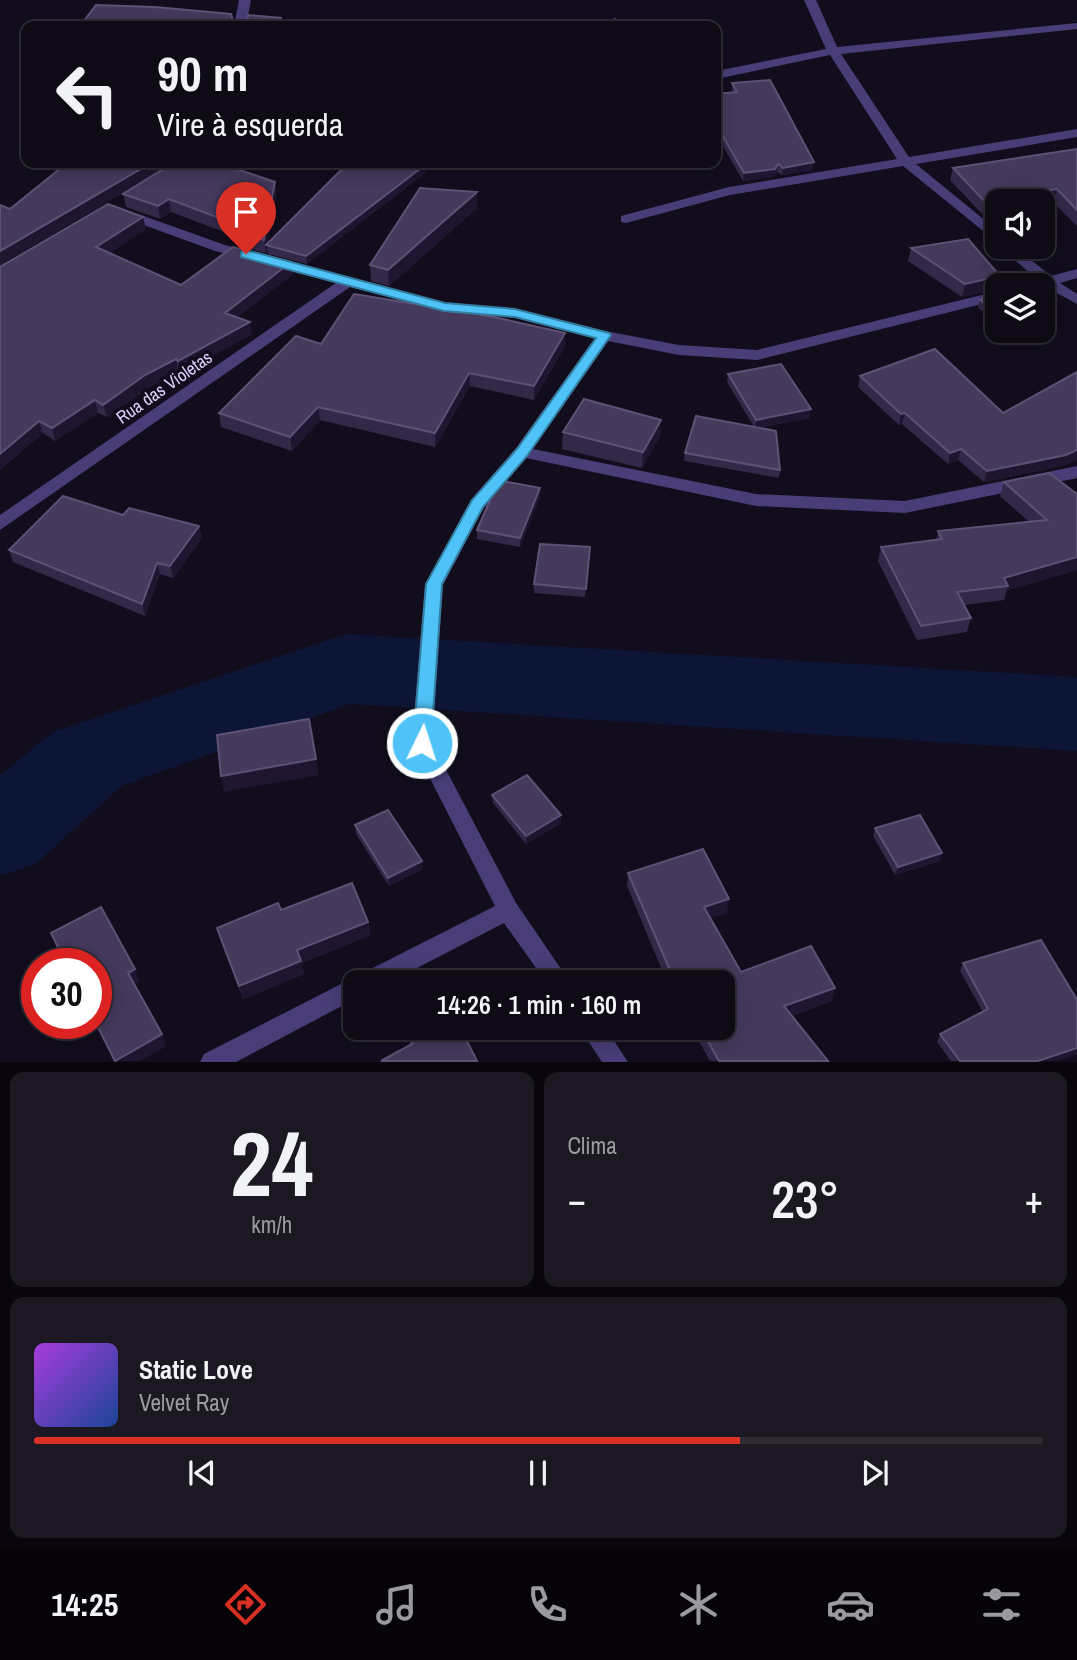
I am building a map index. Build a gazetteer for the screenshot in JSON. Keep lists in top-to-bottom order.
{
  "streets": {
    "street": ["Rua das Violetas"]
  },
  "page": {
    "turn": ["90 m", "Vire à esquerda"],
    "limit": "30",
    "trip": "14:26 · 1 min · 160 m",
    "tile": [
      ["24", "km/h"],
      "Clima"
    ],
    "heat": ["−", "23°", "+"],
    "song": ["Static Love", "Velvet Ray"],
    "tabs": "14:25"
  }
}
